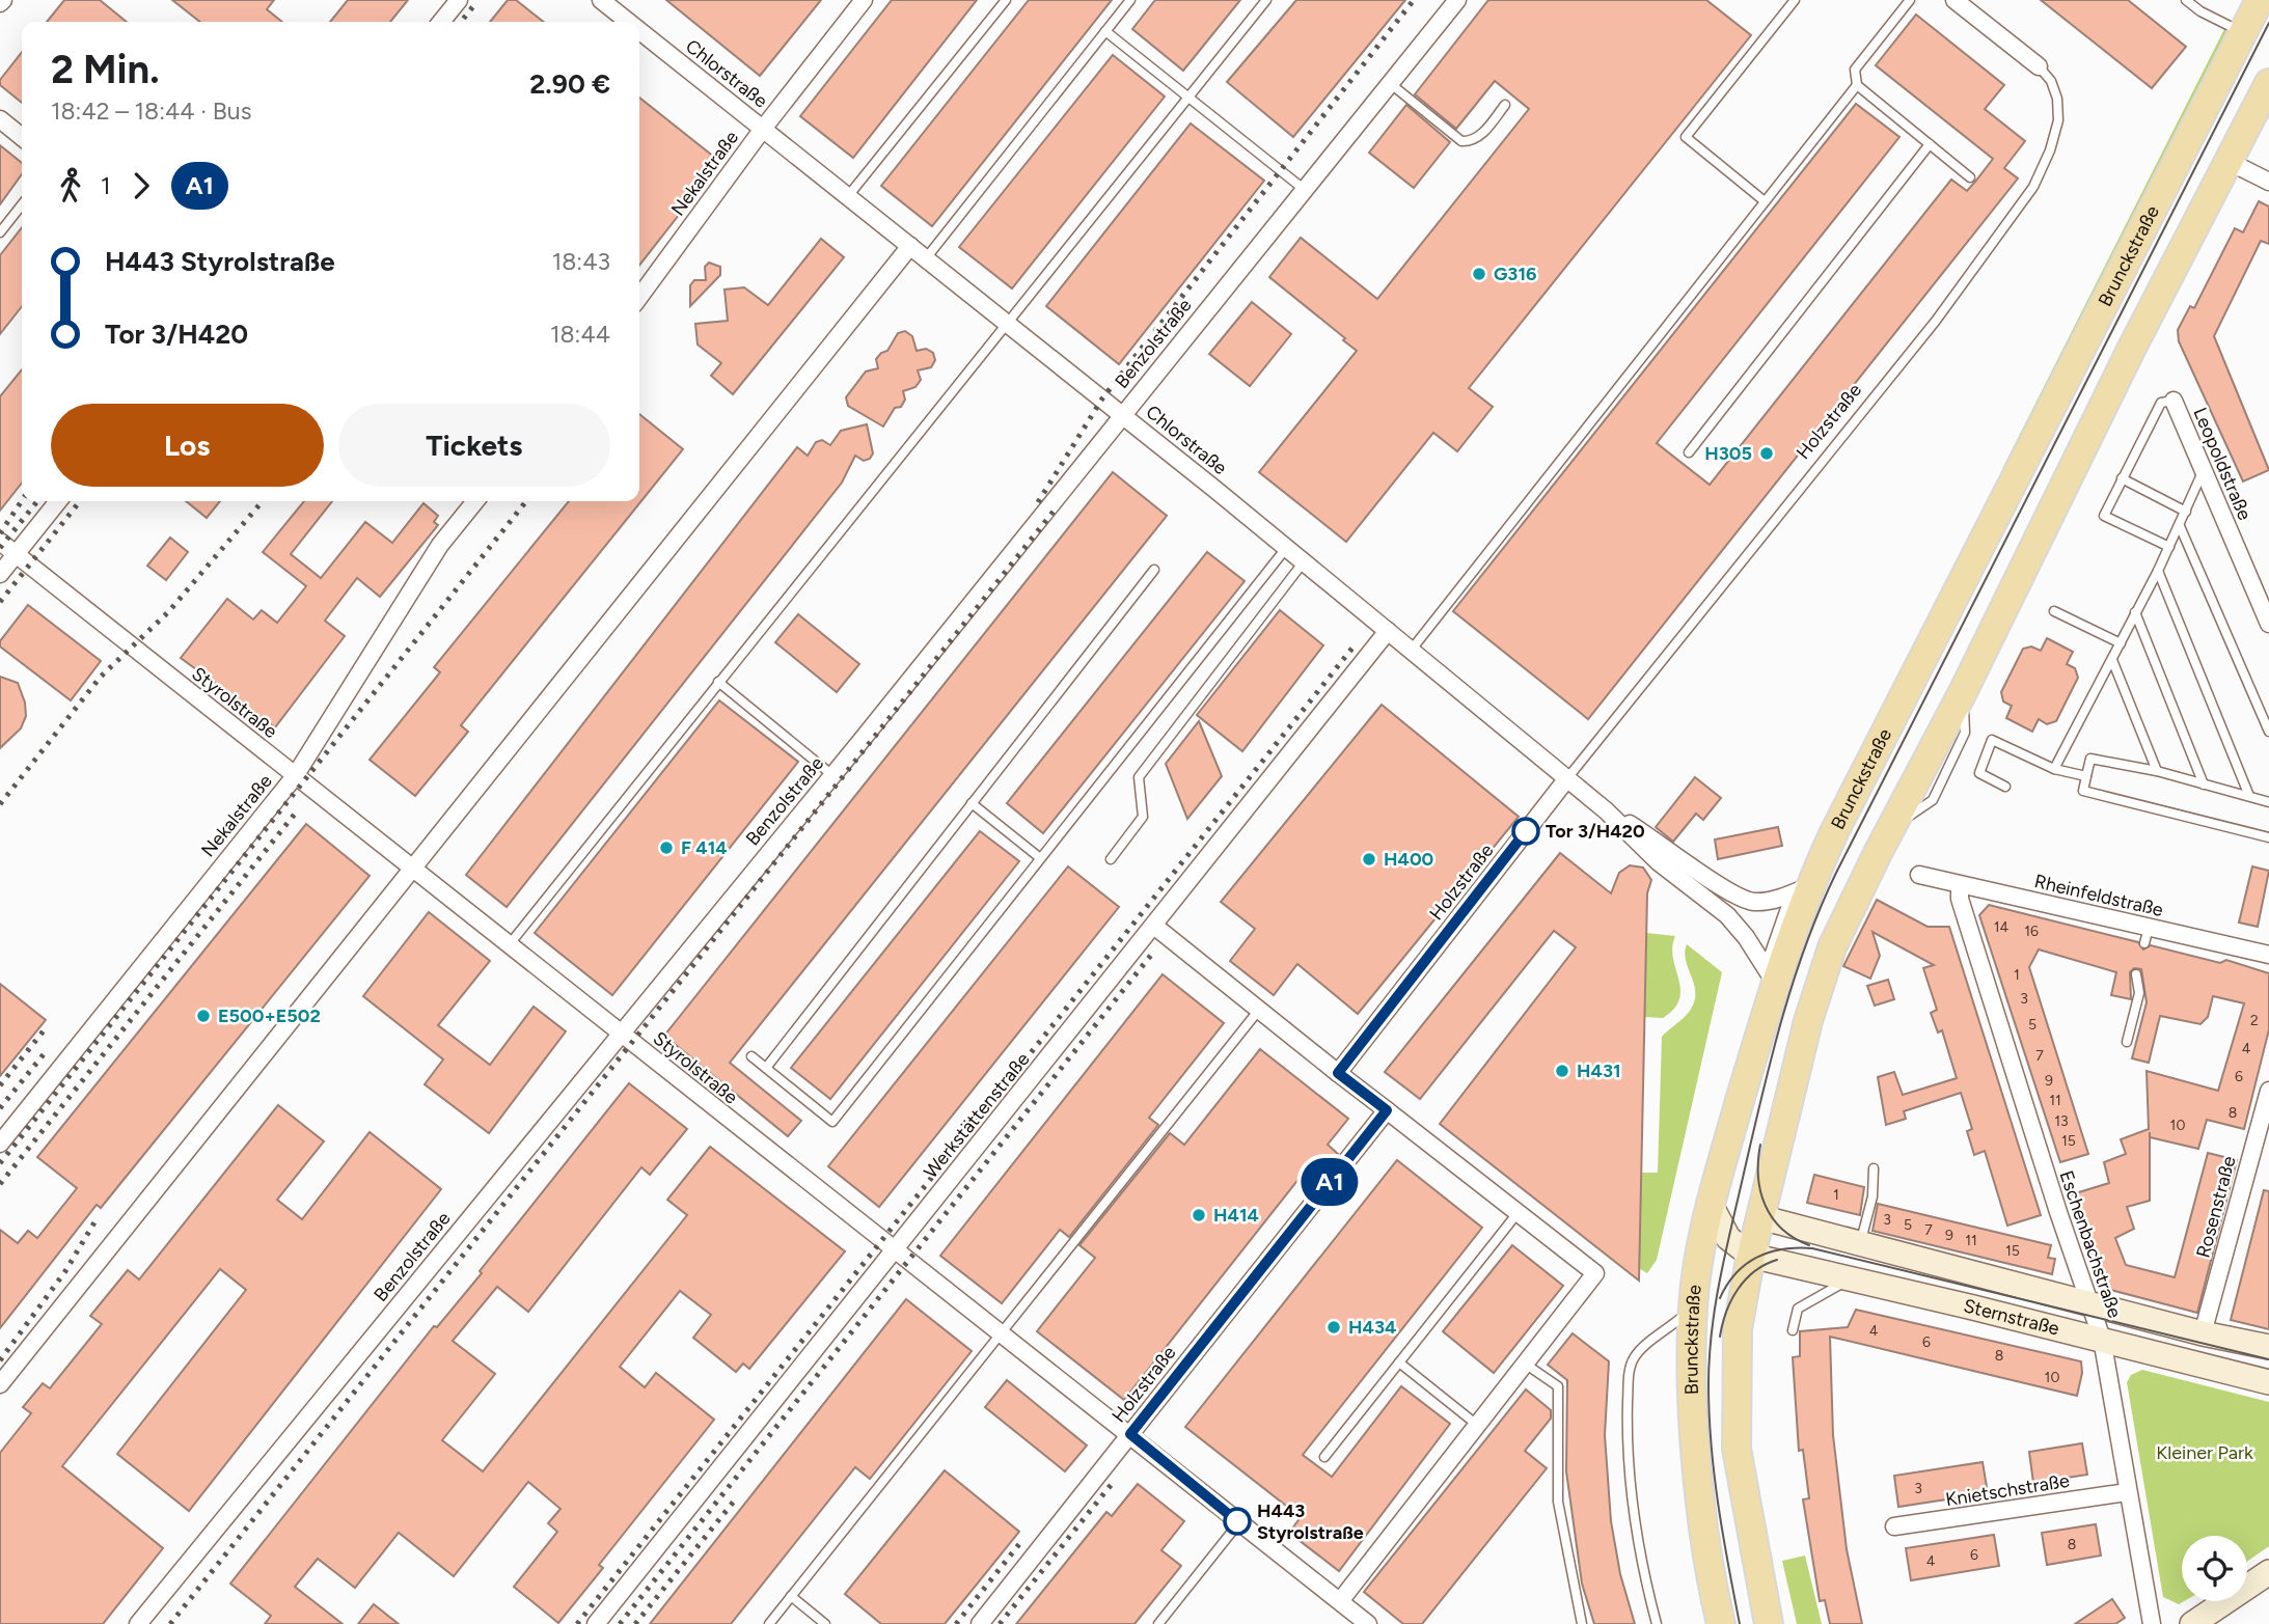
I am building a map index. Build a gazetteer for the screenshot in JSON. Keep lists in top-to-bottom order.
{
  "streets": {
    "main road": ["Brunckstraße", "Sternstraße"],
    "street": [
      "Chlorstraße",
      "Nekalstraße",
      "Benzolstraße",
      "Holzstraße",
      "Leopoldstraße",
      "Styrolstraße",
      "Rheinfeldstraße",
      "Werkstättenstraße",
      "Rosenstraße",
      "Eschenbachstraße",
      "Knietschstraße"
    ]
  },
  "crossings": [
    ["Chlorstraße", "Nekalstraße"],
    ["Chlorstraße", "Benzolstraße"],
    ["Chlorstraße", "Holzstraße"],
    ["Chlorstraße", "Werkstättenstraße"],
    ["Nekalstraße", "Styrolstraße"],
    ["Benzolstraße", "Styrolstraße"],
    ["Holzstraße", "Styrolstraße"],
    ["Styrolstraße", "Werkstättenstraße"],
    ["Rheinfeldstraße", "Eschenbachstraße"],
    ["Rosenstraße", "Sternstraße"],
    ["Eschenbachstraße", "Sternstraße"],
    ["Eschenbachstraße", "Knietschstraße"]
  ],
  "parks": ["Kleiner Park"],
  "places": [
    "G316",
    "H305",
    "Tor 3/H420",
    "F 414",
    "H400",
    "E500+E502",
    "H431",
    "H414",
    "H434",
    "H443 Styrolstraße"
  ],
  "lines": ["bus line A1"],
  "house_numbers": [
    "14",
    "16",
    "1",
    "3",
    "2",
    "5",
    "4",
    "7",
    "6",
    "9",
    "11",
    "8",
    "13",
    "10",
    "15",
    "1",
    "3",
    "5",
    "7",
    "9",
    "11",
    "15",
    "4",
    "6",
    "8",
    "10",
    "3",
    "8",
    "6",
    "4"
  ],
  "page": {
    "on_map": "A1",
    "heading": ["2 Min.", "18:42 – 18:44 · Bus", "2.90 €"],
    "legs": ["1", "A1"],
    "list": [
      {
        "name": "H443 Styrolstraße",
        "value": "18:43"
      },
      {
        "name": "Tor 3/H420",
        "value": "18:44"
      }
    ],
    "buttons": ["Los", "Tickets"]
  }
}
